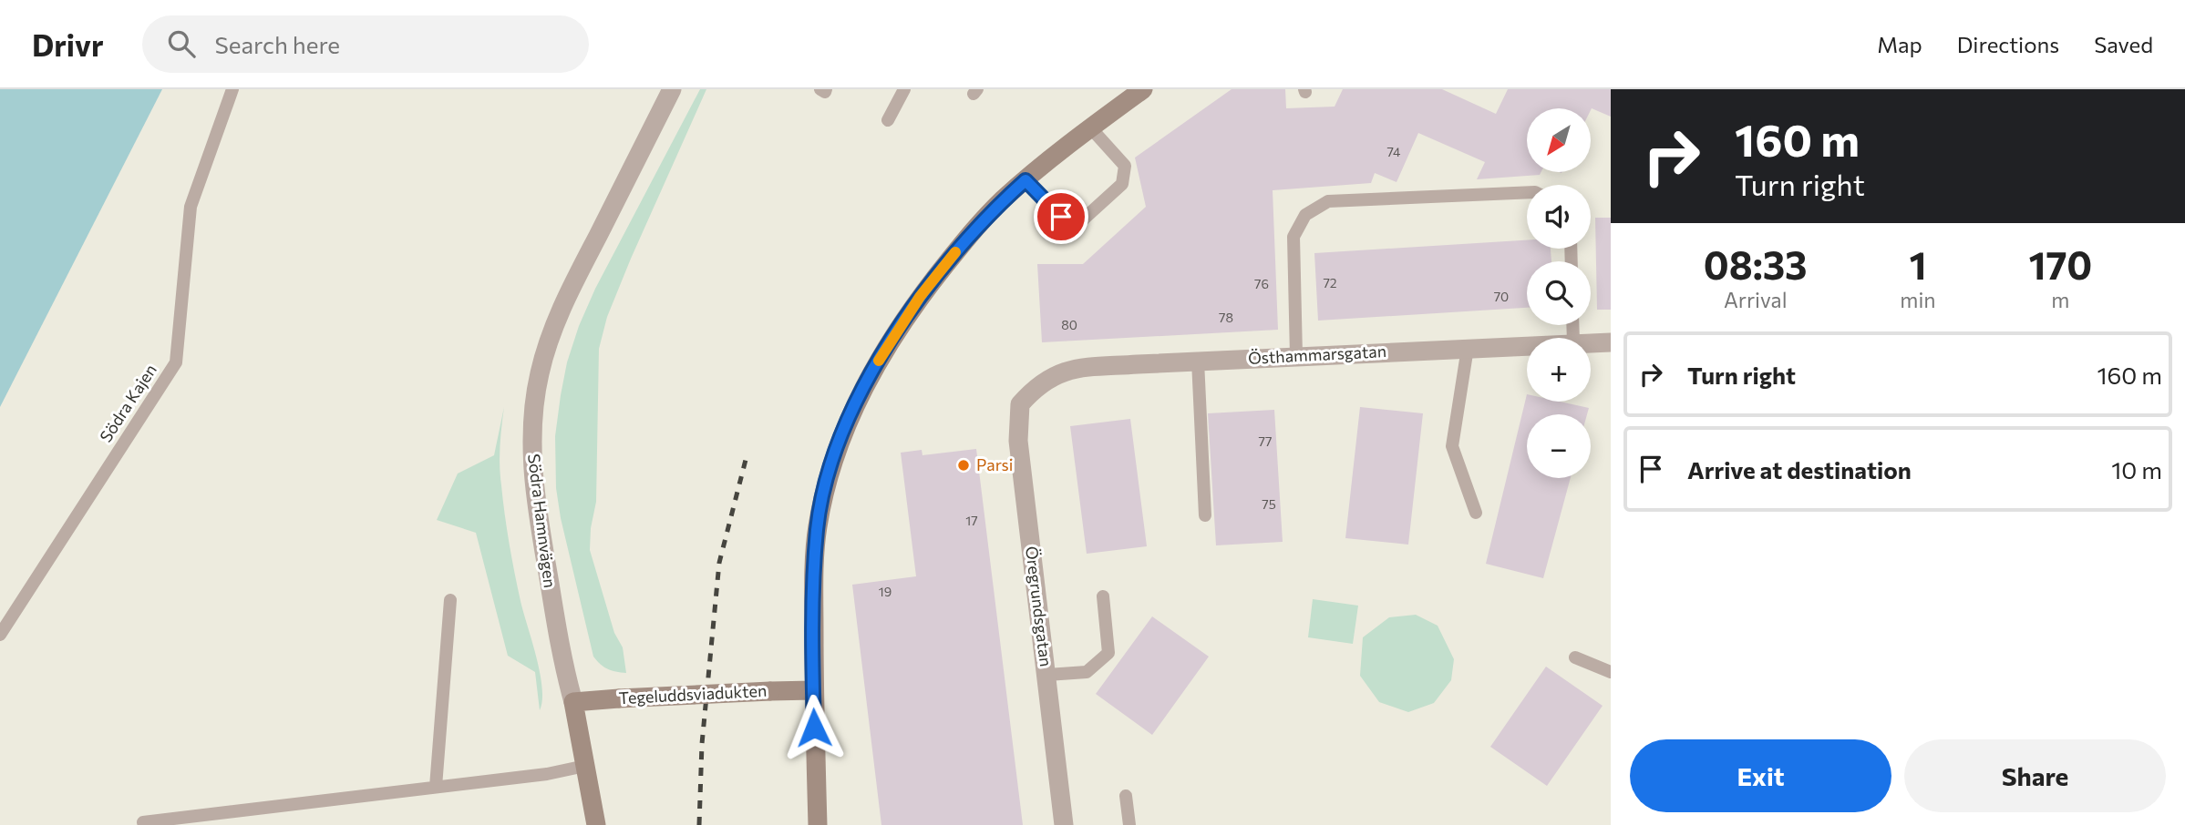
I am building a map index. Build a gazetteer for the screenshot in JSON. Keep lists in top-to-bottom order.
{
  "streets": {
    "main road": ["Södra Hamnvägen", "Tegeluddsviadukten"],
    "street": ["Östhammarsgatan", "Öregrundsgatan"],
    "lane": ["Södra Kajen"]
  },
  "crossings": [
    ["Östhammarsgatan", "Öregrundsgatan"],
    ["Södra Hamnvägen", "Tegeluddsviadukten"]
  ],
  "places": ["Parsi"],
  "house_numbers": [
    "74",
    "72",
    "76",
    "70",
    "78",
    "80",
    "77",
    "75",
    "17",
    "19"
  ],
  "north": "bottom left",
  "page": {
    "header": "Drivr",
    "search": "Search here",
    "nav": ["Map", "Directions", "Saved"],
    "turn": ["160 m", "Turn right"],
    "map_buttons": ["+", "−"],
    "eta": [
      "08:33",
      "Arrival",
      "1",
      "min",
      "170",
      "m"
    ],
    "list": [
      {
        "name": "Turn right",
        "value": "160 m"
      },
      {
        "name": "Arrive at destination",
        "value": "10 m"
      }
    ],
    "buttons": ["Exit", "Share"]
  }
}
